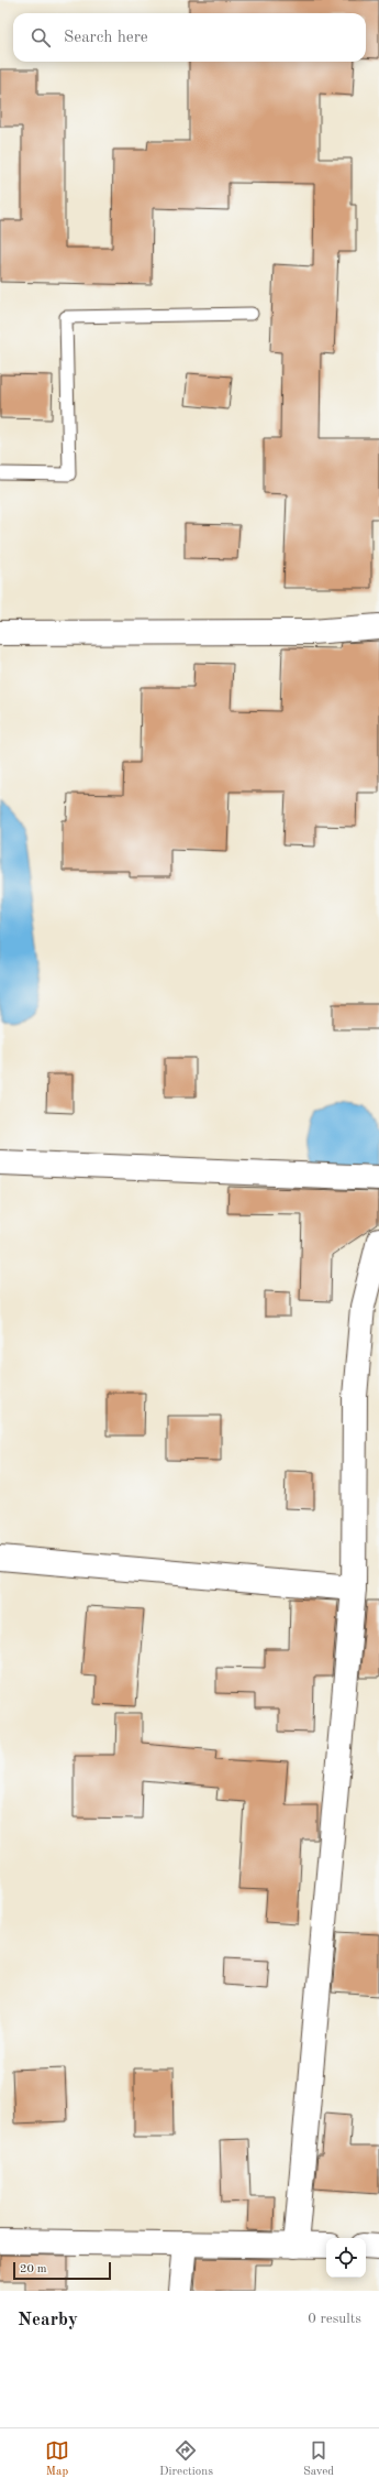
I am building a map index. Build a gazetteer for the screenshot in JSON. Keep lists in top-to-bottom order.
{
  "scale_bar": "20 m",
  "page": {
    "search": "Search here",
    "scale": "20 m",
    "heading": ["Nearby", "0 results"],
    "nav": ["Map", "Directions", "Saved"]
  }
}
